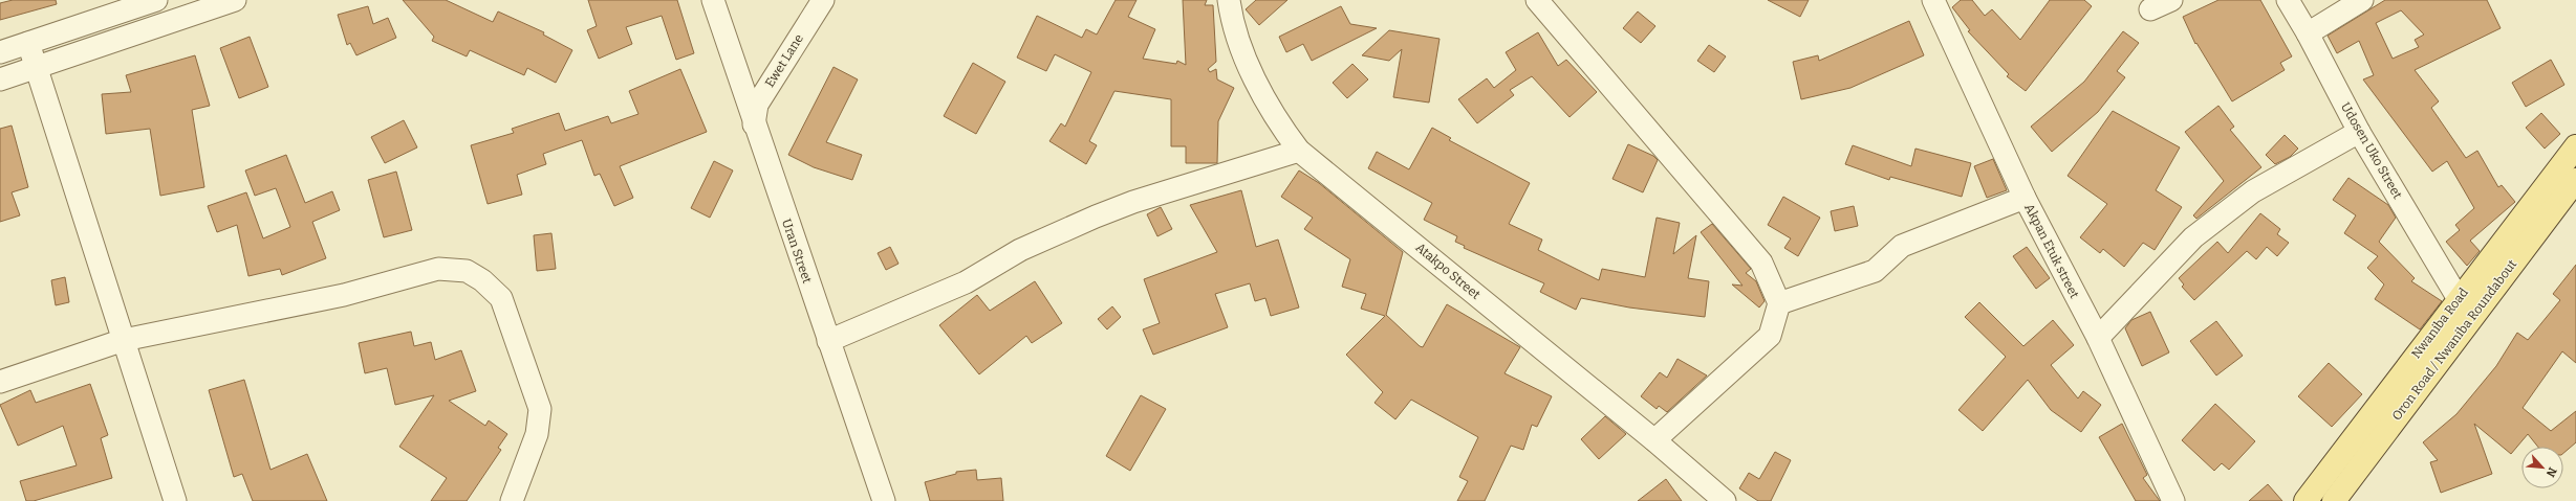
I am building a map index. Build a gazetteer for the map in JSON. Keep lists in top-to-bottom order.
{
  "streets": {
    "main road": ["Nwaniba Road", "Oron Road / Nwaniba Roundabout"],
    "street": [
      "Ewet Lane",
      "Udosen Uko Street",
      "Uran Street",
      "Akpan Etuk street",
      "Atakpo Street"
    ]
  },
  "crossings": [
    ["Ewet Lane", "Uran Street"],
    ["Udosen Uko Street", "Nwaniba Road"]
  ],
  "north": "bottom right"
}
